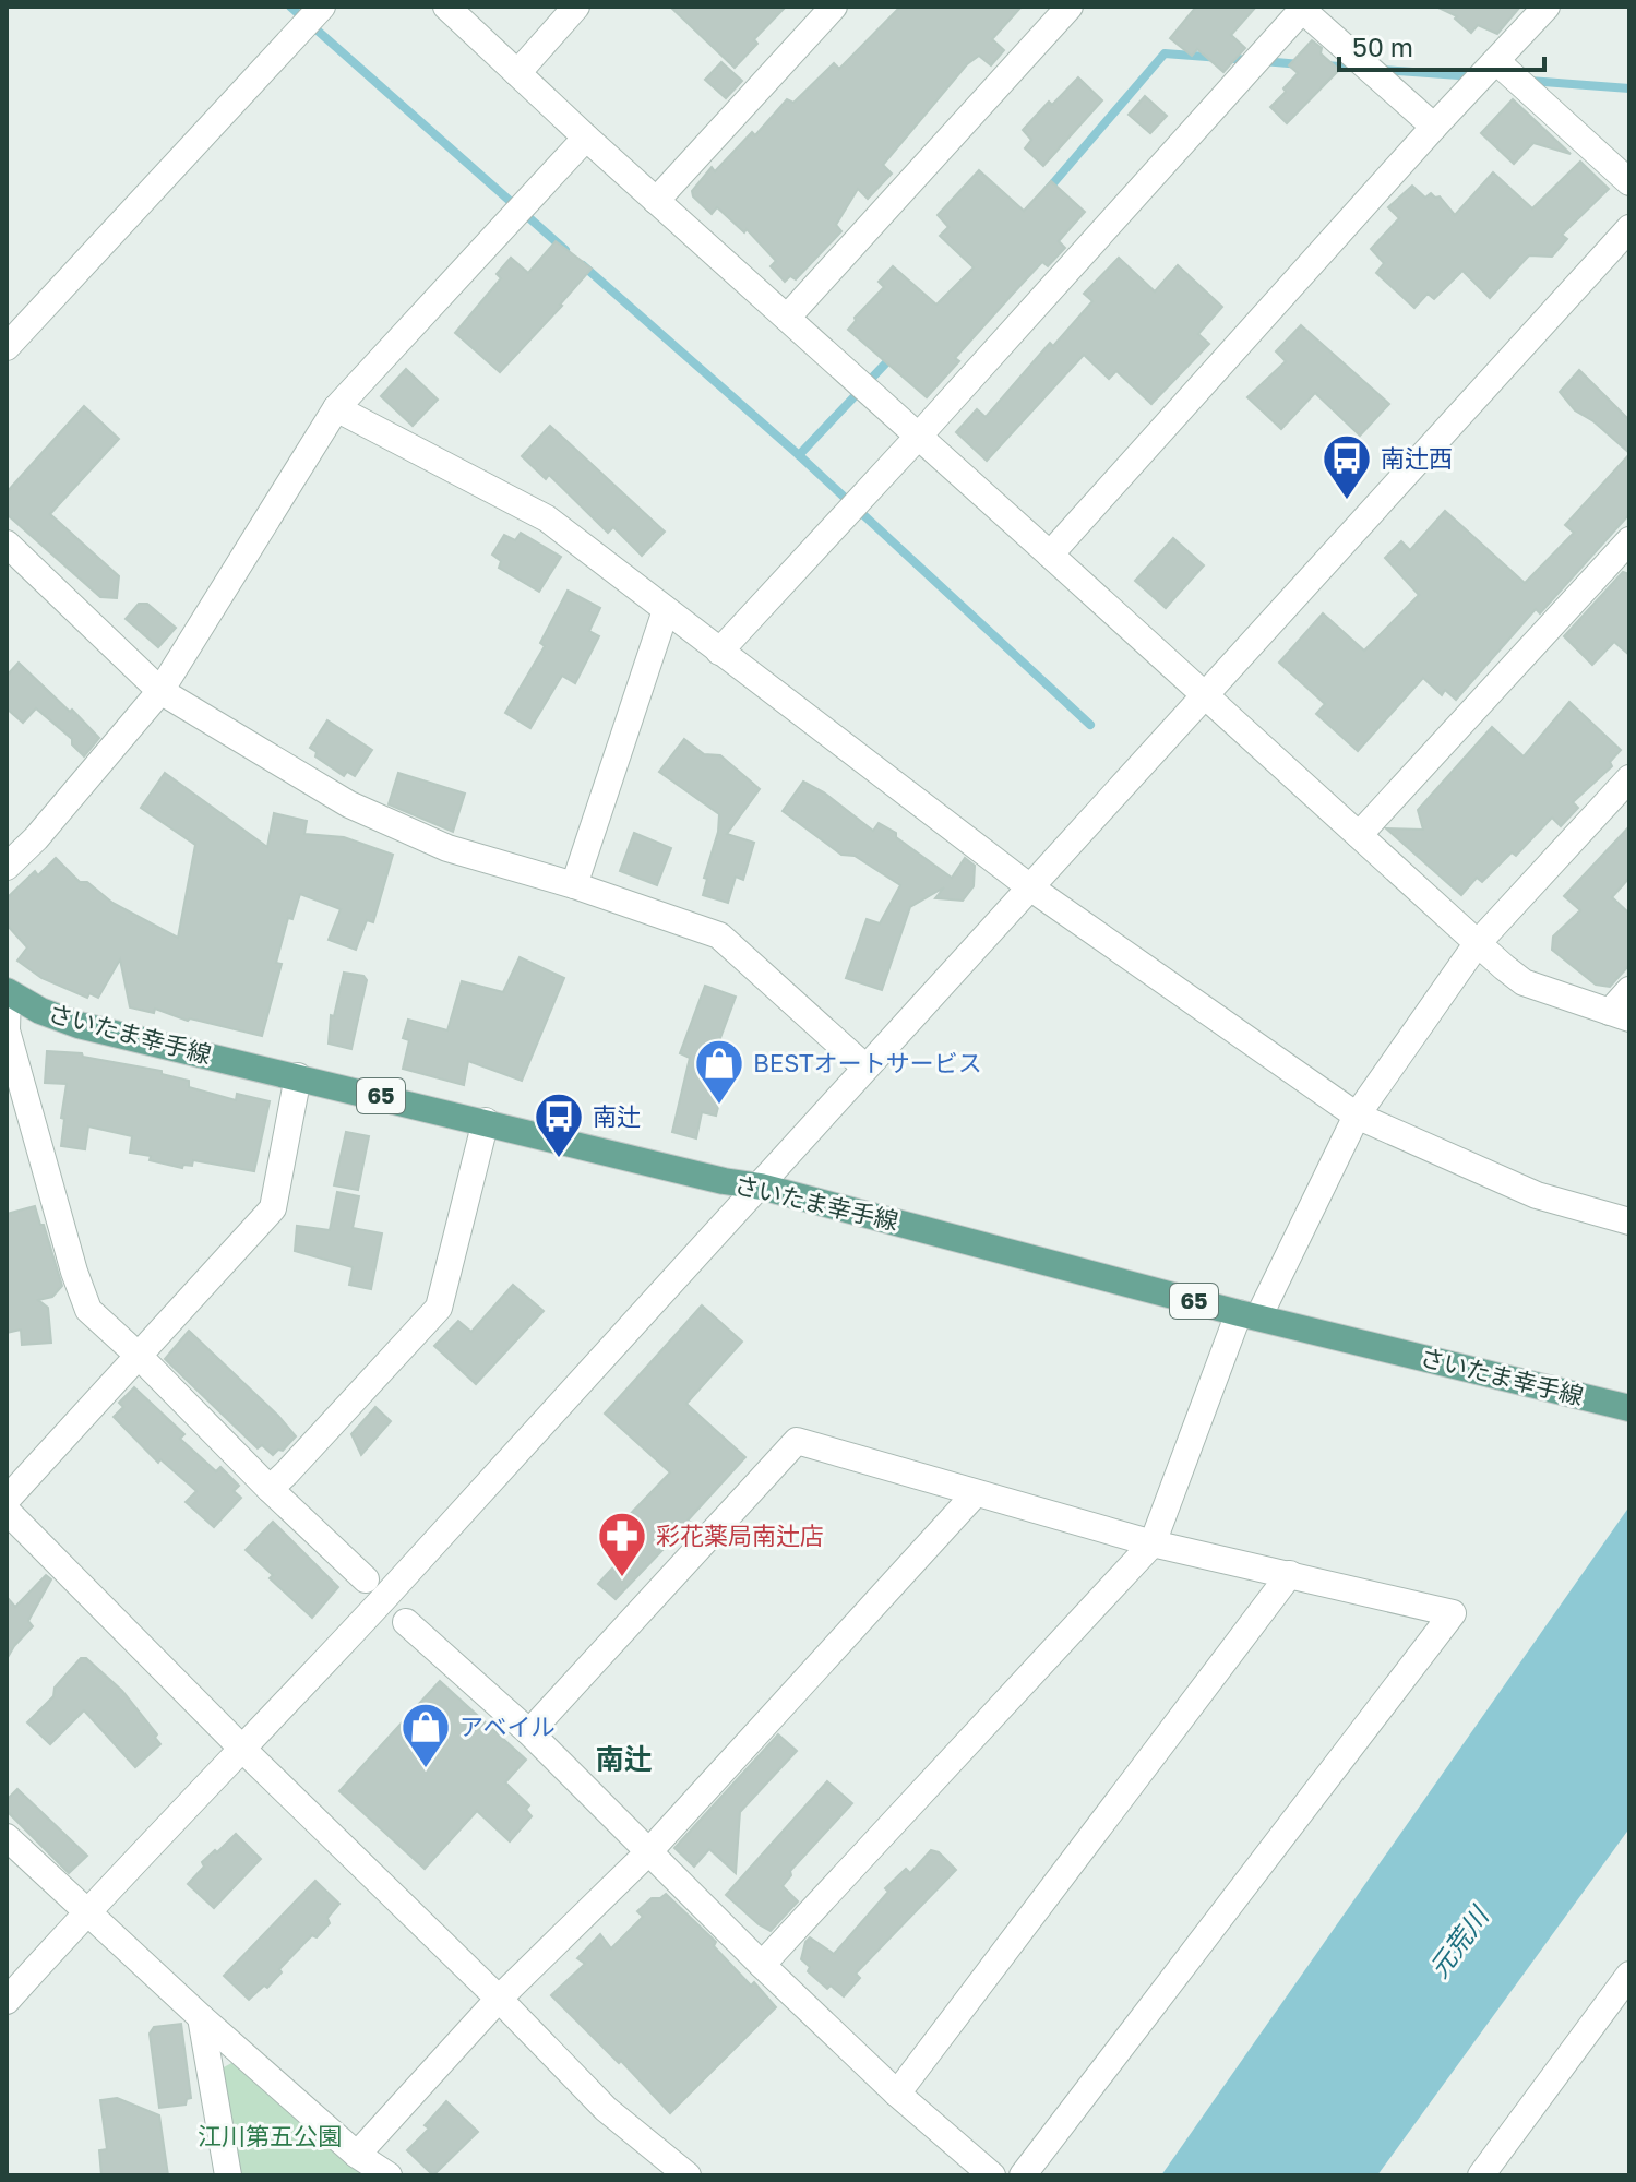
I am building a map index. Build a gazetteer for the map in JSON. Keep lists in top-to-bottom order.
{
  "streets": {
    "main road": ["さいたま幸手線", "65"]
  },
  "districts": ["南辻"],
  "water": ["元荒川"],
  "parks": ["江川第五公園"],
  "places": {
    "bus stop": ["南辻西", "南辻"],
    "shop": ["BESTオートサービス", "アベイル"],
    "pharmacy": ["彩花薬局南辻店"]
  },
  "scale_bar": "50 m"
}
